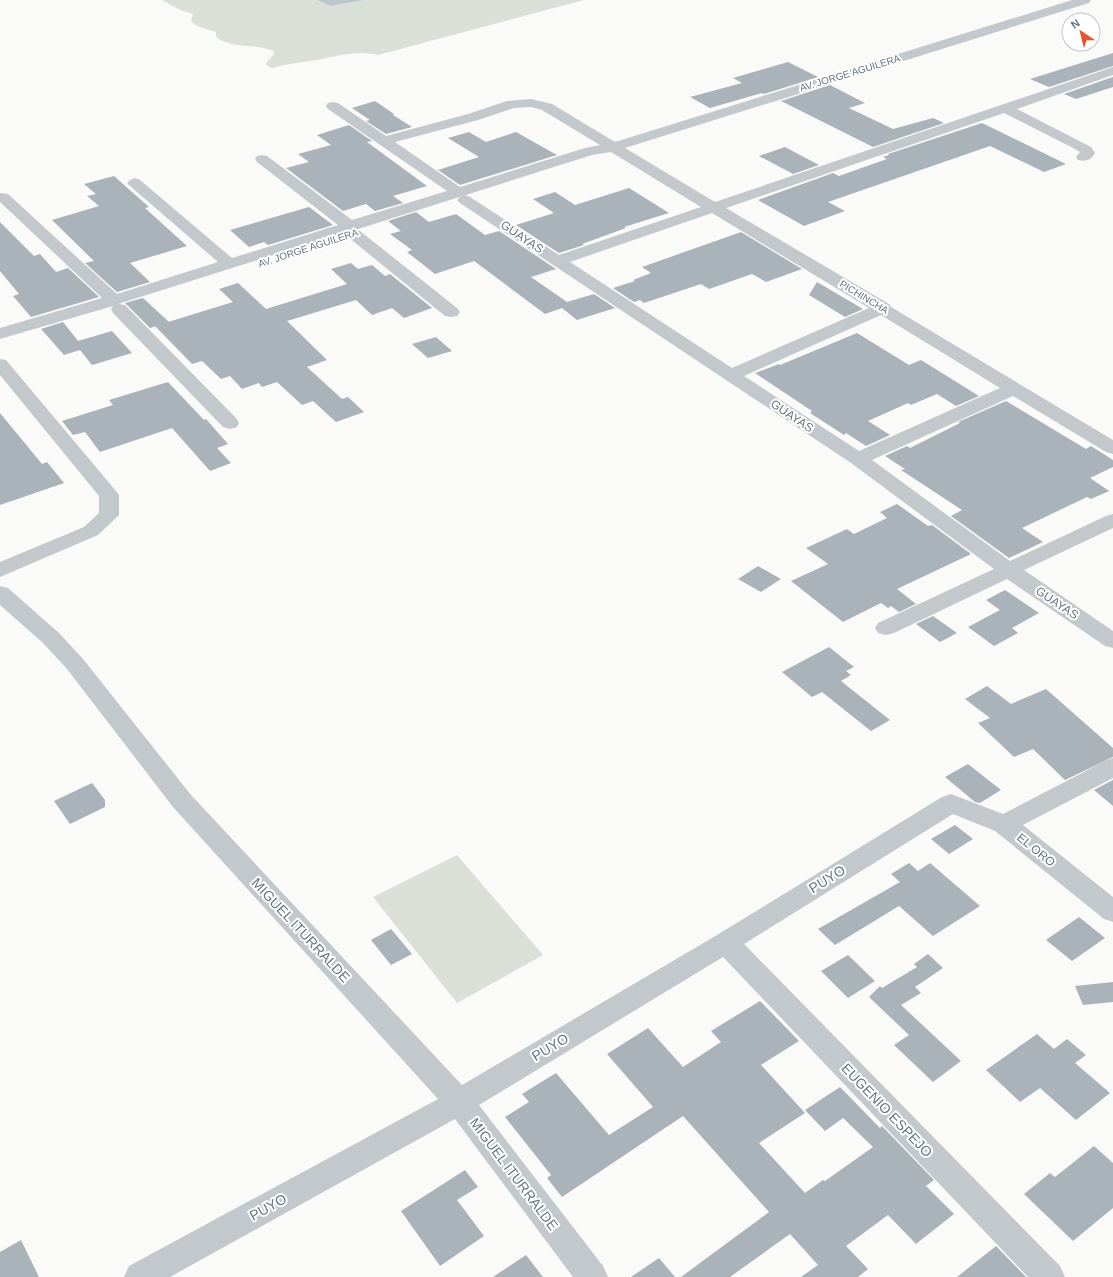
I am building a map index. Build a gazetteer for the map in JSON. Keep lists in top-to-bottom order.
{
  "streets": {
    "street": [
      "AV. JORGE AGUILERA",
      "GUAYAS",
      "PICHINCHA",
      "EL ORO",
      "PUYO",
      "MIGUEL ITURRALDE",
      "EUGENIO ESPEJO"
    ]
  },
  "crossings": [
    ["AV. JORGE AGUILERA", "GUAYAS"],
    ["AV. JORGE AGUILERA", "PICHINCHA"],
    ["GUAYAS", "PICHINCHA"],
    ["EL ORO", "PUYO"],
    ["PUYO", "MIGUEL ITURRALDE"],
    ["PUYO", "EUGENIO ESPEJO"]
  ],
  "north": "top left"
}
